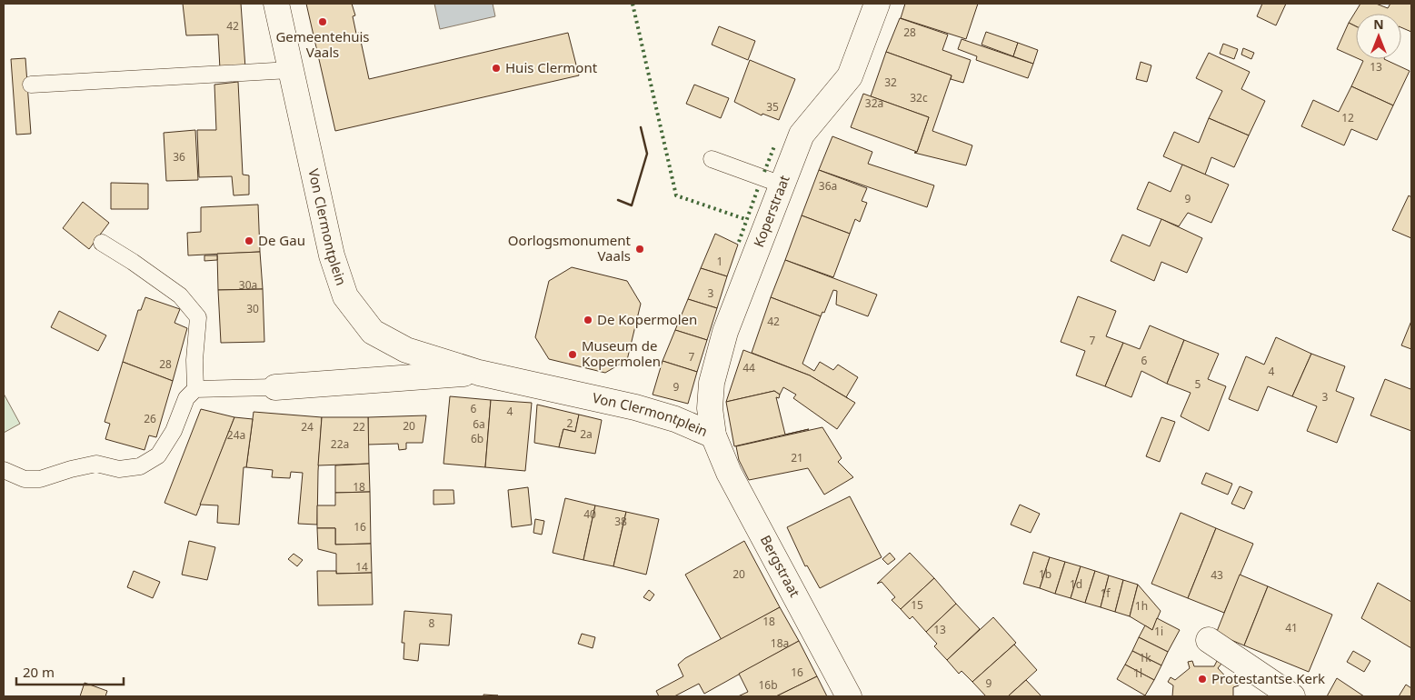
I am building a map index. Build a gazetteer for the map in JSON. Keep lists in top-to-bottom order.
{
  "streets": {
    "street": ["Koperstraat", "Von Clermontplein", "Bergstraat"]
  },
  "crossings": [
    ["Koperstraat", "Von Clermontplein"],
    ["Koperstraat", "Bergstraat"],
    ["Von Clermontplein", "Bergstraat"]
  ],
  "places": [
    "Gemeentehuis Vaals",
    "Huis Clermont",
    "De Gau",
    "Oorlogsmonument Vaals",
    "De Kopermolen",
    "Museum de Kopermolen",
    "Protestantse Kerk"
  ],
  "house_numbers": [
    "42",
    "28",
    "13",
    "32",
    "32c",
    "32a",
    "35",
    "12",
    "36",
    "36a",
    "9",
    "1",
    "30a",
    "3",
    "30",
    "42",
    "7",
    "7",
    "6",
    "28",
    "44",
    "4",
    "5",
    "9",
    "3",
    "6",
    "4",
    "26",
    "2",
    "6a",
    "20",
    "24",
    "22",
    "2a",
    "24a",
    "6b",
    "22a",
    "21",
    "18",
    "40",
    "38",
    "16",
    "14",
    "20",
    "1b",
    "43",
    "1d",
    "1f",
    "15",
    "1h",
    "18",
    "8",
    "41",
    "13",
    "1i",
    "18a",
    "1k",
    "16",
    "1l",
    "9",
    "16b"
  ],
  "scale_bar": "20 m",
  "north": "top"
}
